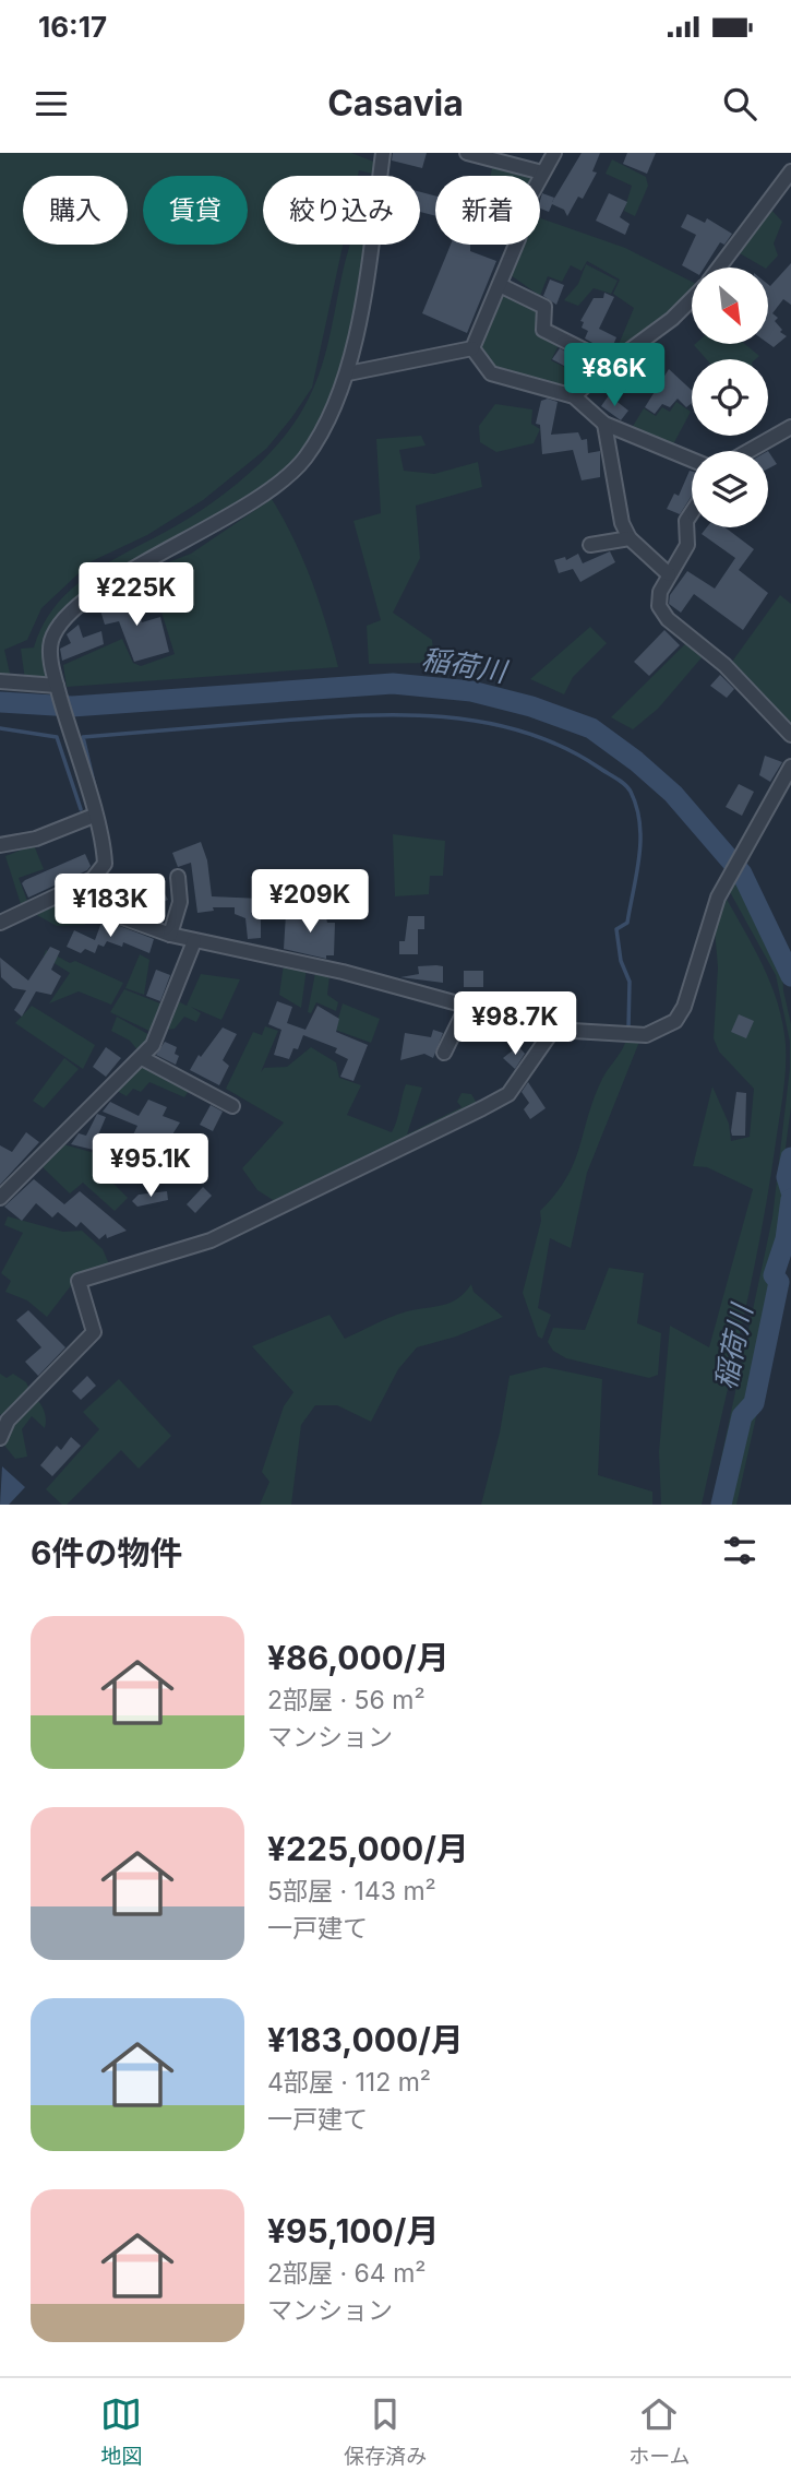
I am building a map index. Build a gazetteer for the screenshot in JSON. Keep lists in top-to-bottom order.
{
  "water": ["稲荷川"],
  "north": "bottom right",
  "page": {
    "status": "16:17",
    "header": "Casavia",
    "chip": [
      "購入",
      "賃貸",
      "絞り込み",
      "新着"
    ],
    "price": [
      "¥86K",
      "¥225K",
      "¥209K",
      "¥183K",
      "¥98.7K",
      "¥95.1K"
    ],
    "heading": "6件の物件",
    "list": [
      {
        "name": "¥86,000/月",
        "note": "2部屋 · 56 m² · マンション"
      },
      {
        "name": "¥225,000/月",
        "note": "5部屋 · 143 m² · 一戸建て"
      },
      {
        "name": "¥183,000/月",
        "note": "4部屋 · 112 m² · 一戸建て"
      },
      {
        "name": "¥95,100/月",
        "note": "2部屋 · 64 m² · マンション"
      }
    ],
    "tabs": ["地図", "保存済み", "ホーム"]
  }
}
